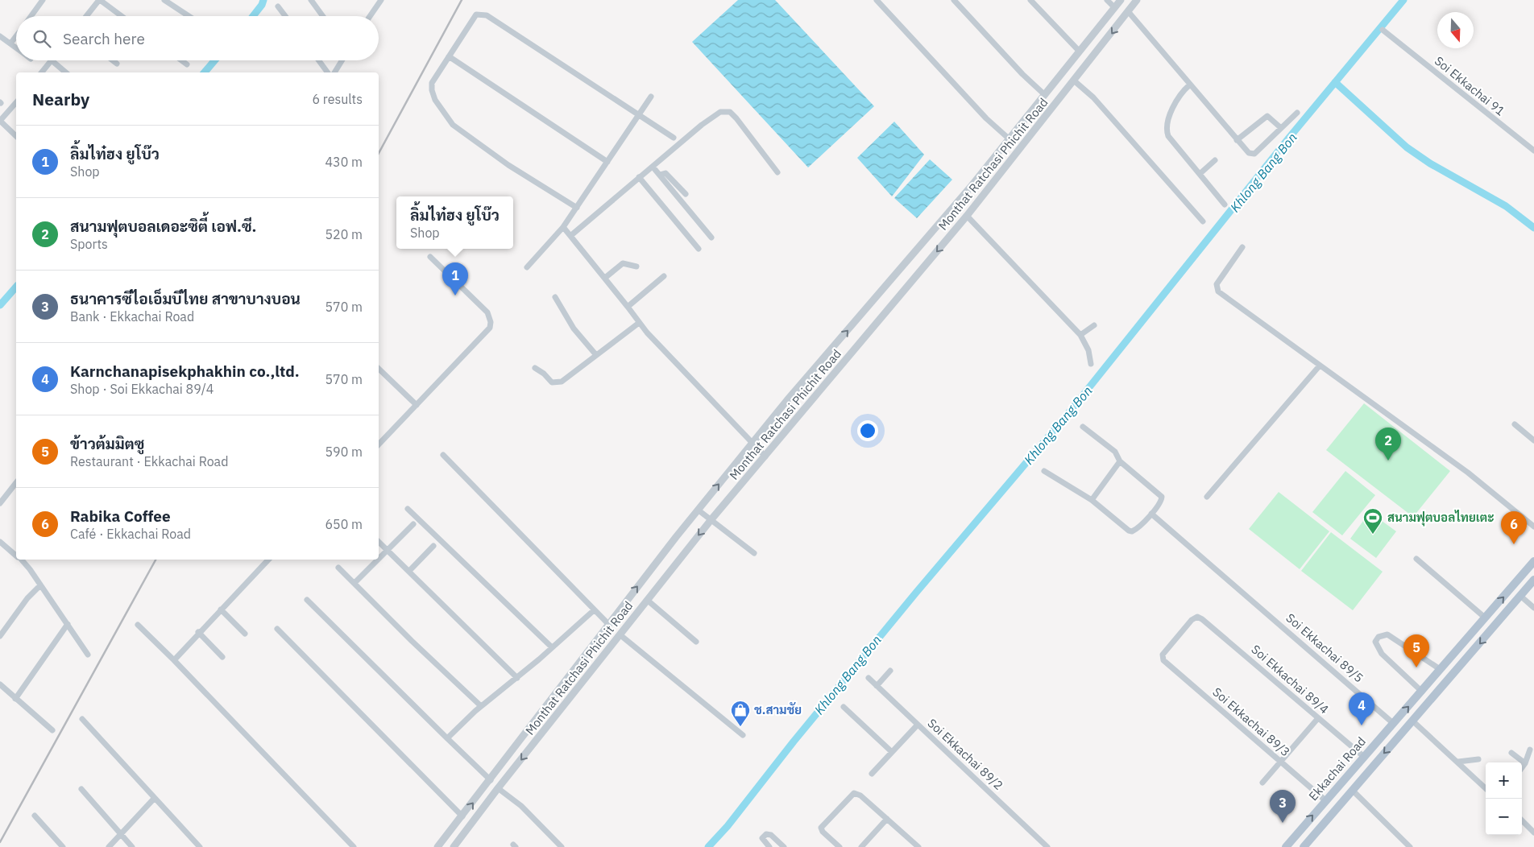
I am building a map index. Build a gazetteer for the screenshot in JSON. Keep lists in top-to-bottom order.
{
  "streets": {
    "main road": ["Ekkachai Road"],
    "street": [
      "Soi Ekkachai 91",
      "Monthat Ratchasi Phichit Road",
      "Soi Ekkachai 89/5",
      "Soi Ekkachai 89/4",
      "Soi Ekkachai 89/3",
      "Soi Ekkachai 89/2"
    ]
  },
  "crossings": [
    ["Soi Ekkachai 89/5", "Ekkachai Road"],
    ["Soi Ekkachai 89/4", "Soi Ekkachai 89/3"],
    ["Soi Ekkachai 89/4", "Ekkachai Road"],
    ["Soi Ekkachai 89/3", "Ekkachai Road"]
  ],
  "water": ["Khlong Bang Bon"],
  "places": {
    "sports": ["สนามฟุตบอลไทยเตะ"],
    "shop": ["ช.สามชัย"]
  },
  "north": "bottom",
  "page": {
    "search": "Search here",
    "heading": ["Nearby", "6 results"],
    "list": [
      {
        "mark": "1",
        "name": "ลิ้มไท๋ฮง ยูโบ๊ว",
        "note": "Shop",
        "value": "430 m"
      },
      {
        "mark": "2",
        "name": "สนามฟุตบอลเดอะซิตี้ เอฟ.ซี.",
        "note": "Sports",
        "value": "520 m"
      },
      {
        "mark": "3",
        "name": "ธนาคารซีไอเอ็มบีไทย สาขาบางบอน",
        "note": "Bank · Ekkachai Road",
        "value": "570 m"
      },
      {
        "mark": "4",
        "name": "Karnchanapisekphakhin co.,ltd.",
        "note": "Shop · Soi Ekkachai 89/4",
        "value": "570 m"
      },
      {
        "mark": "5",
        "name": "ข้าวต้มมิตซู",
        "note": "Restaurant · Ekkachai Road",
        "value": "590 m"
      },
      {
        "mark": "6",
        "name": "Rabika Coffee",
        "note": "Café · Ekkachai Road",
        "value": "650 m"
      }
    ],
    "popup": ["ลิ้มไท๋ฮง ยูโบ๊ว", "Shop"],
    "pins": [
      "1",
      "2",
      "6",
      "5",
      "4",
      "3"
    ],
    "map_buttons": ["+", "−"]
  }
}
